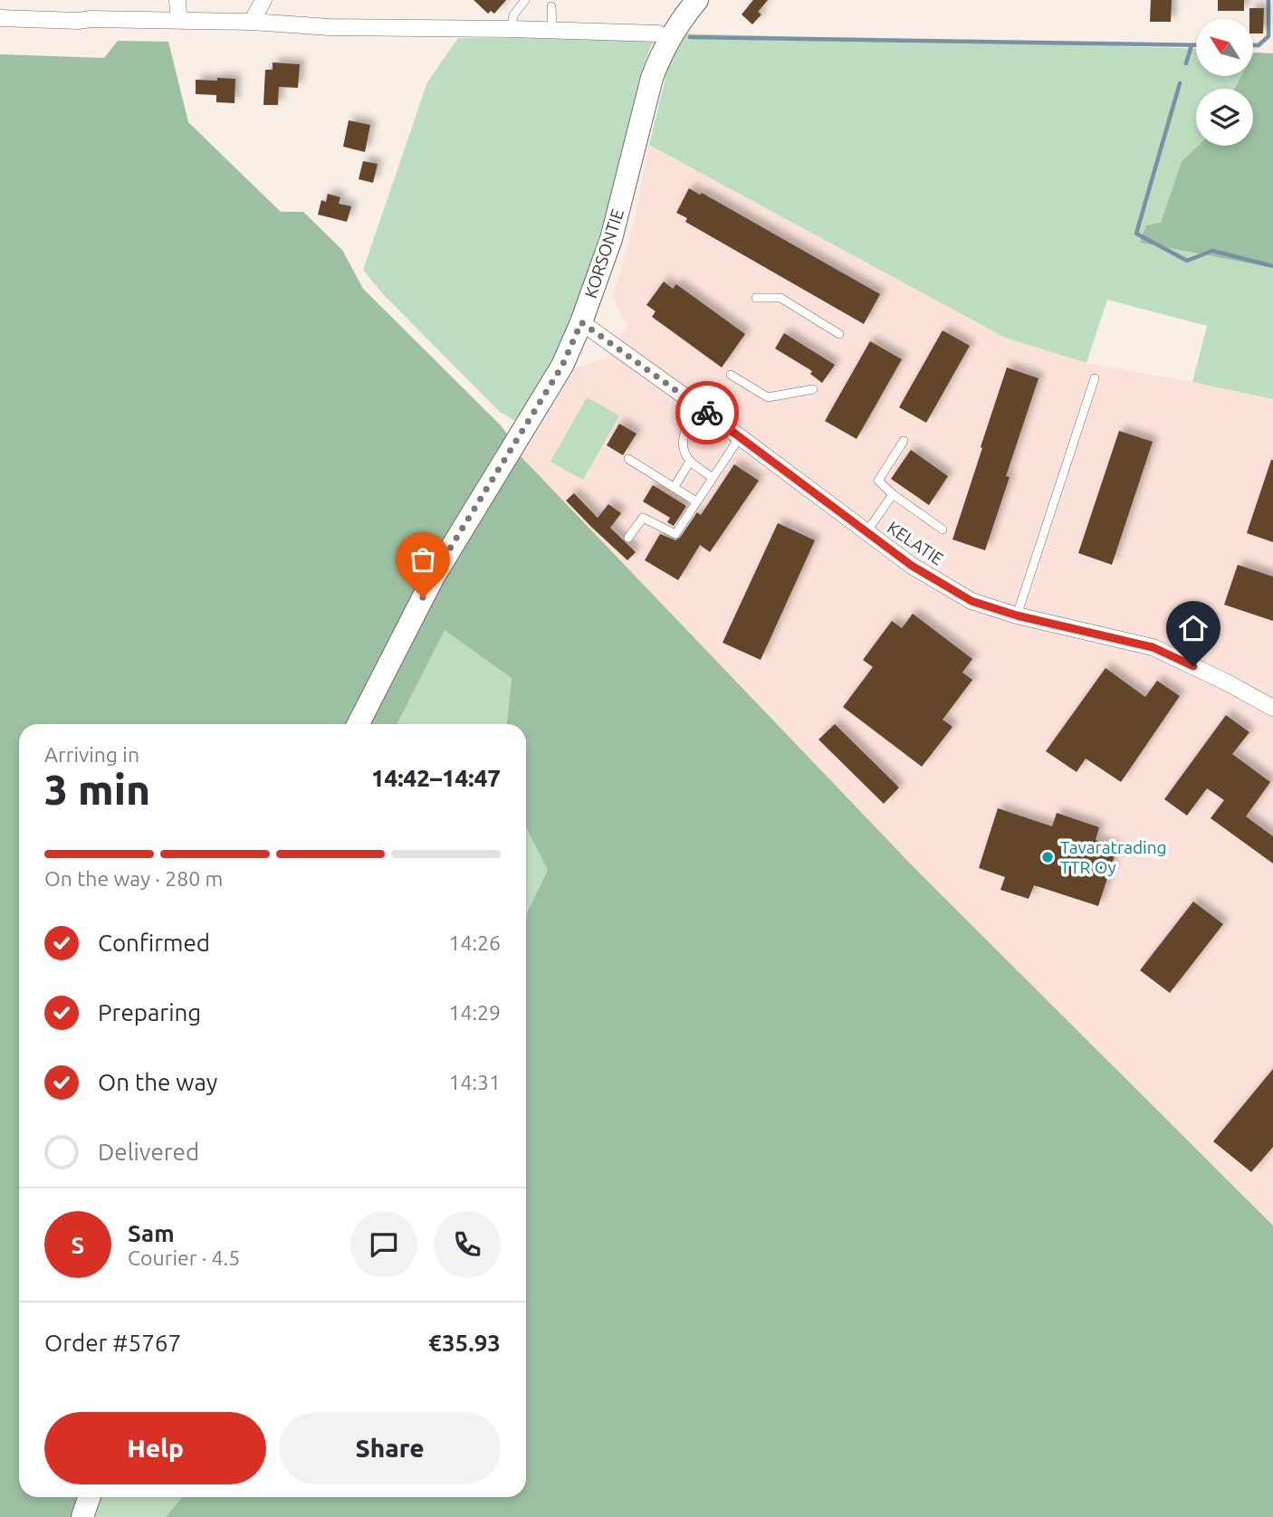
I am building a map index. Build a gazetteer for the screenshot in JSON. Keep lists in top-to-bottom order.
{
  "streets": {
    "main road": ["KORSONTIE"],
    "street": ["KELATIE"]
  },
  "crossings": [
    ["KORSONTIE", "KELATIE"]
  ],
  "places": ["Tavaratrading TTR Oy"],
  "north": "top left",
  "page": {
    "heading": ["3 min", "Arriving in", "14:42–14:47"],
    "panel": [
      "Sam",
      "Courier · 4.5",
      "Order #5767",
      "€35.93"
    ],
    "bar": "On the way · 280 m",
    "list": [
      ["Confirmed", "14:26"],
      ["Preparing", "14:29"],
      ["On the way", "14:31"],
      "Delivered"
    ],
    "round": "S",
    "buttons": ["Help", "Share"]
  }
}
